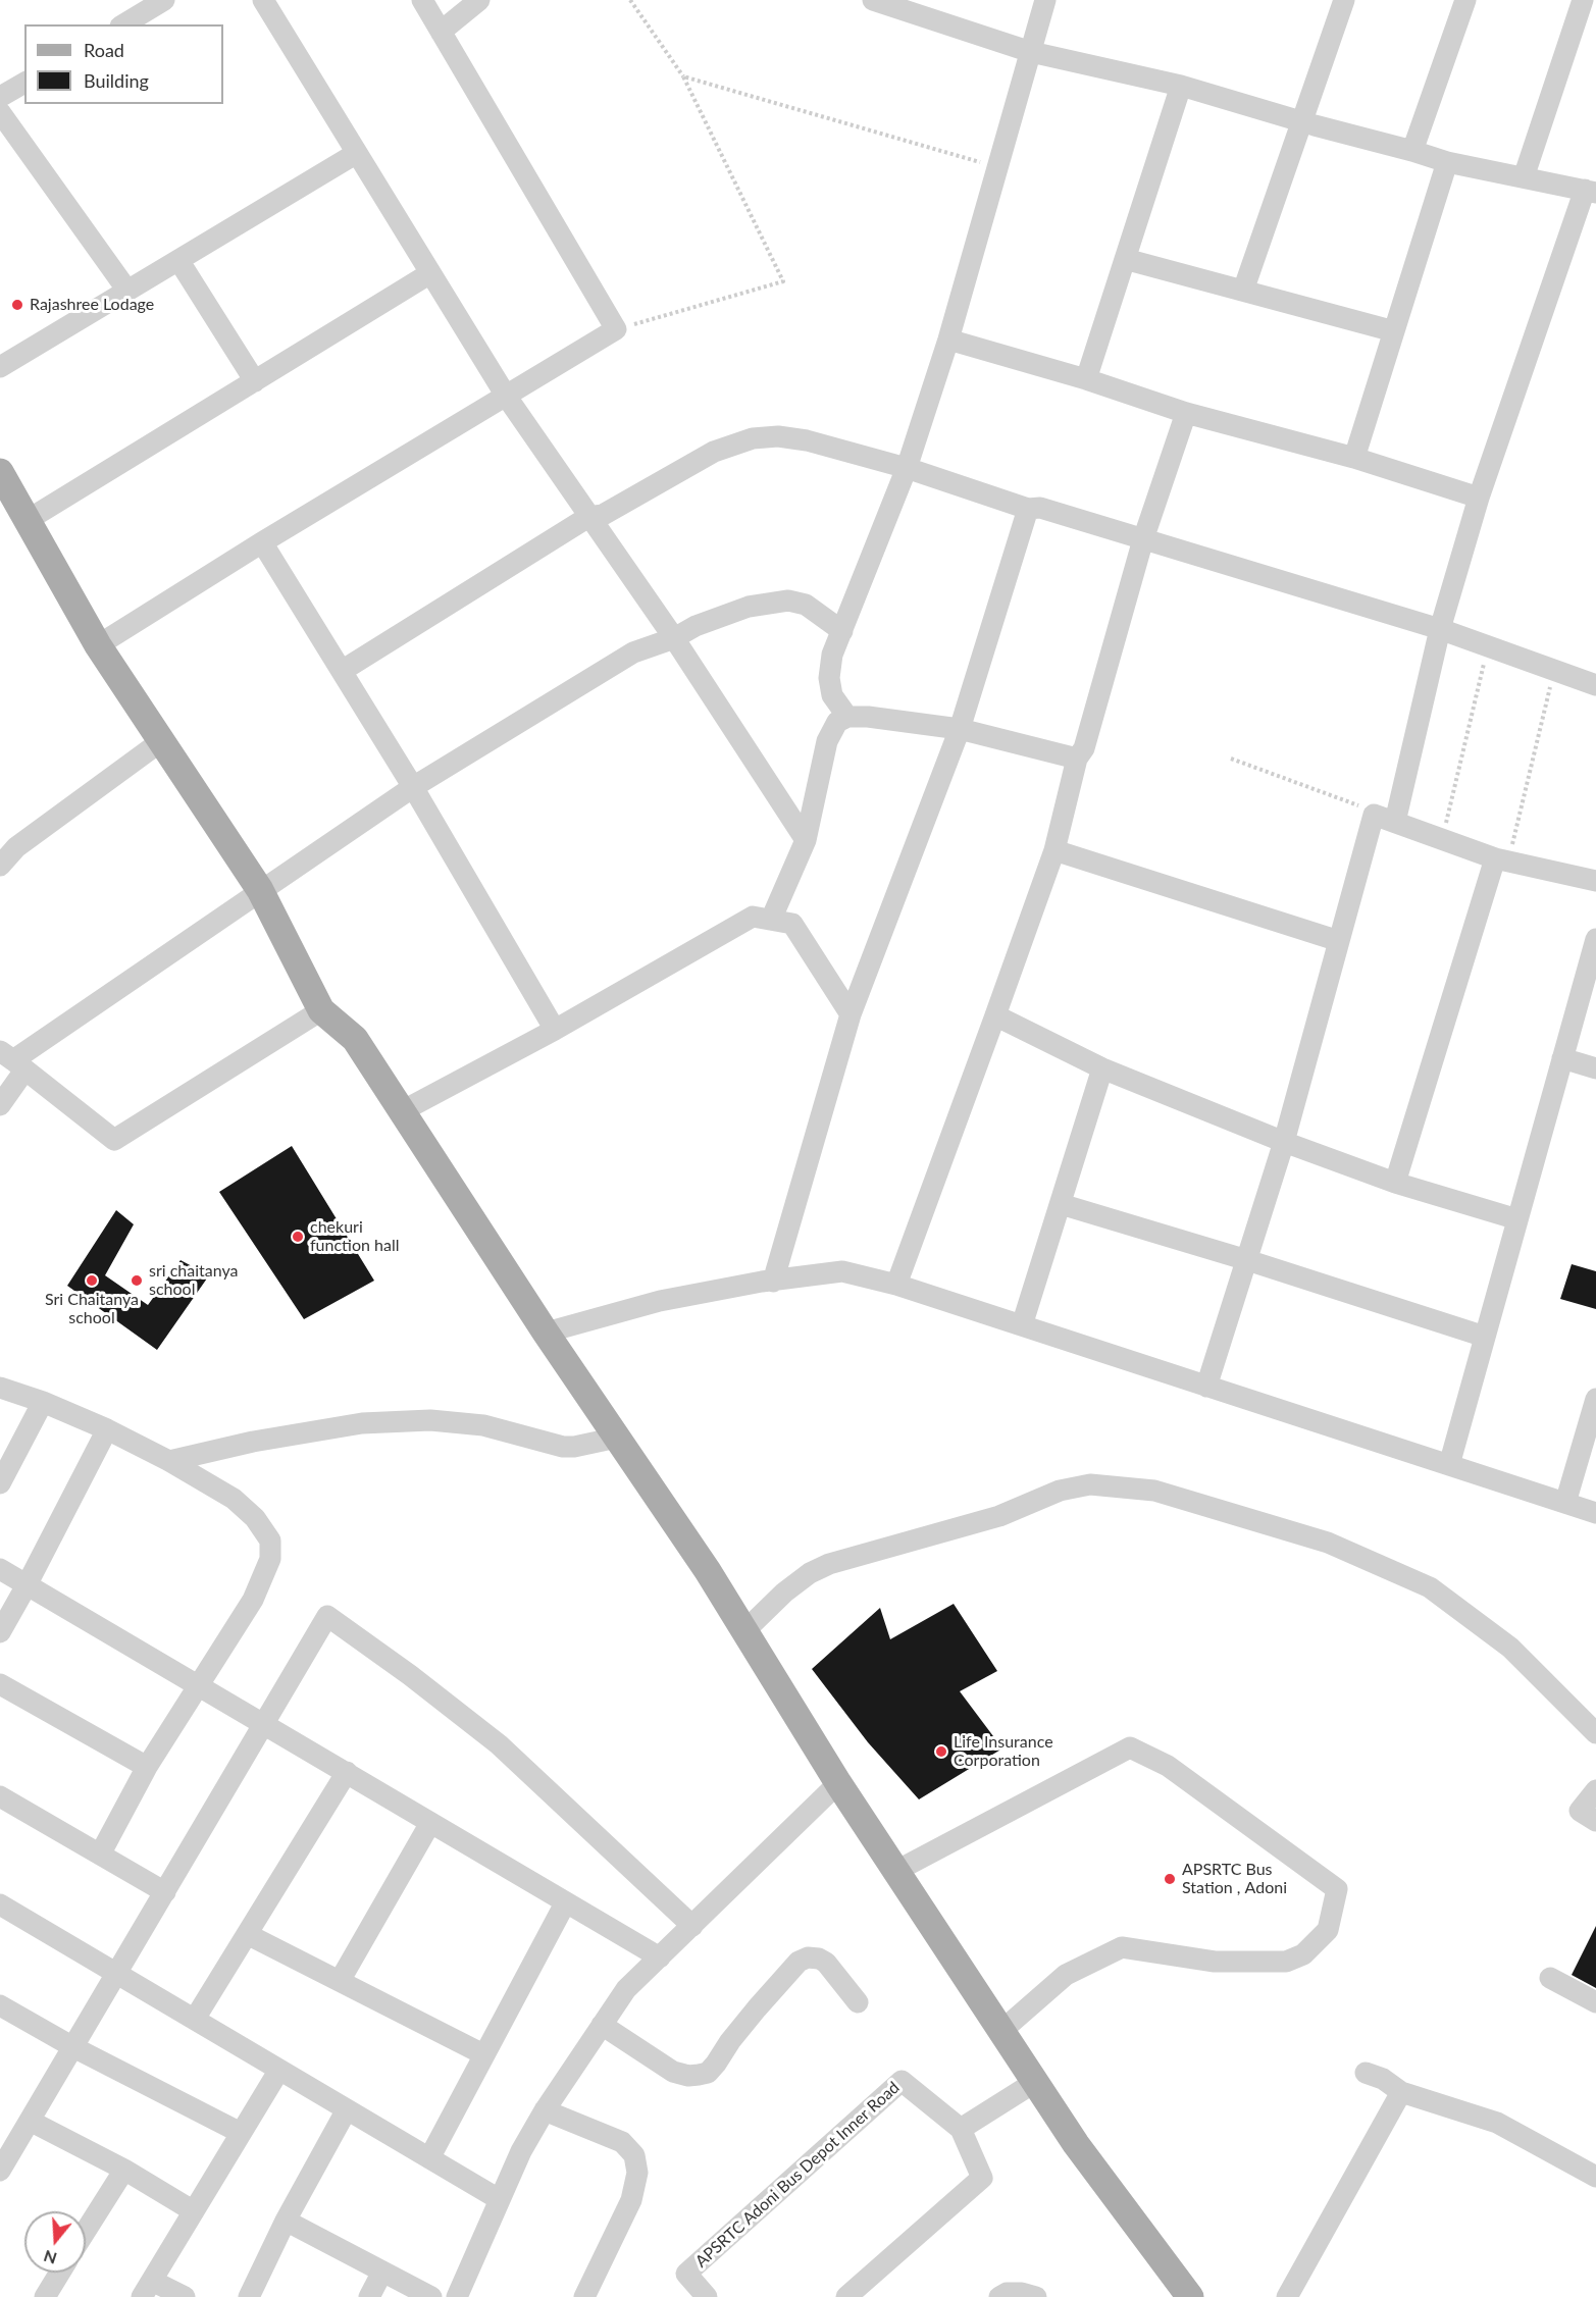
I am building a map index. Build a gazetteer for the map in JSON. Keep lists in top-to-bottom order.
{
  "streets": {
    "street": ["APSRTC Adoni Bus Depot Inner Road"]
  },
  "places": [
    "Rajashree Lodage",
    "chekuri function hall",
    "Sri Chaitanya school",
    "sri chaitanya school",
    "Life Insurance Corporation",
    "APSRTC Bus Station , Adoni"
  ],
  "legend": ["Road", "Building"],
  "north": "bottom"
}
